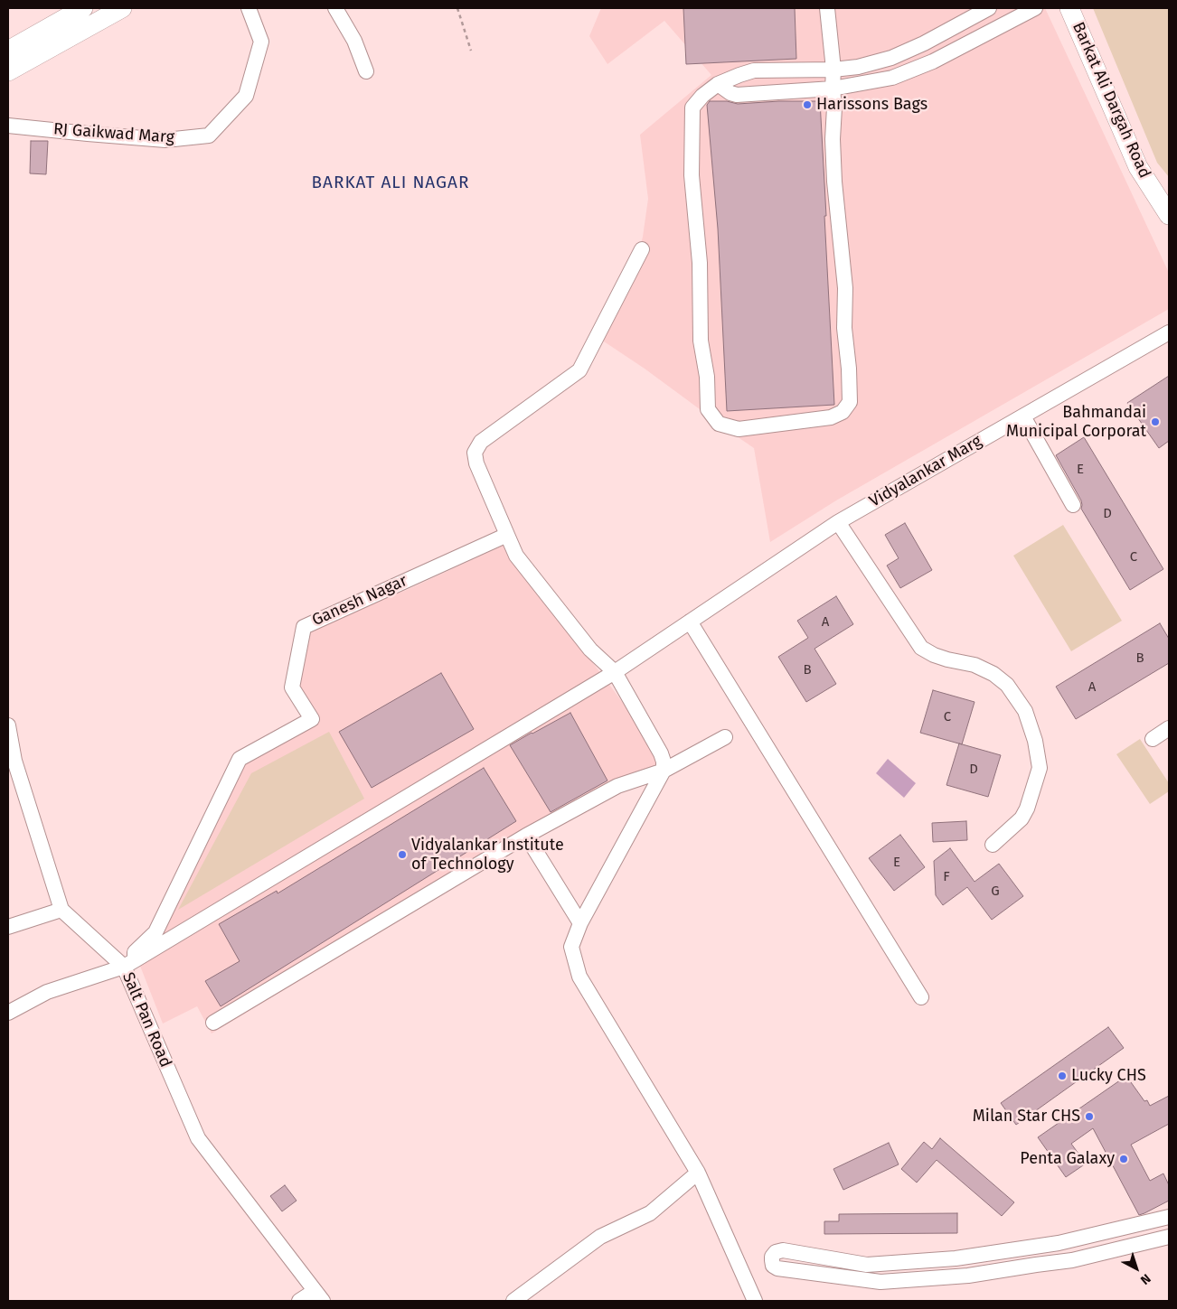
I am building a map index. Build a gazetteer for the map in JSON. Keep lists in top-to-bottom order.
{
  "streets": {
    "main road": ["Barkat Ali Dargah Road"],
    "street": [
      "RJ Gaikwad Marg",
      "Vidyalankar Marg",
      "Ganesh Nagar",
      "Salt Pan Road"
    ]
  },
  "crossings": [
    ["Vidyalankar Marg", "Ganesh Nagar"],
    ["Vidyalankar Marg", "Salt Pan Road"],
    ["Ganesh Nagar", "Salt Pan Road"]
  ],
  "districts": ["BARKAT ALI NAGAR"],
  "places": [
    "Harissons Bags",
    "Bahmandai Municipal Corporat",
    "Vidyalankar Institute of Technology",
    "Lucky CHS",
    "Milan Star CHS",
    "Penta Galaxy"
  ],
  "house_numbers": [
    "E",
    "D",
    "C",
    "A",
    "B",
    "B",
    "A",
    "C",
    "D",
    "E",
    "F",
    "G"
  ],
  "north": "bottom right"
}
